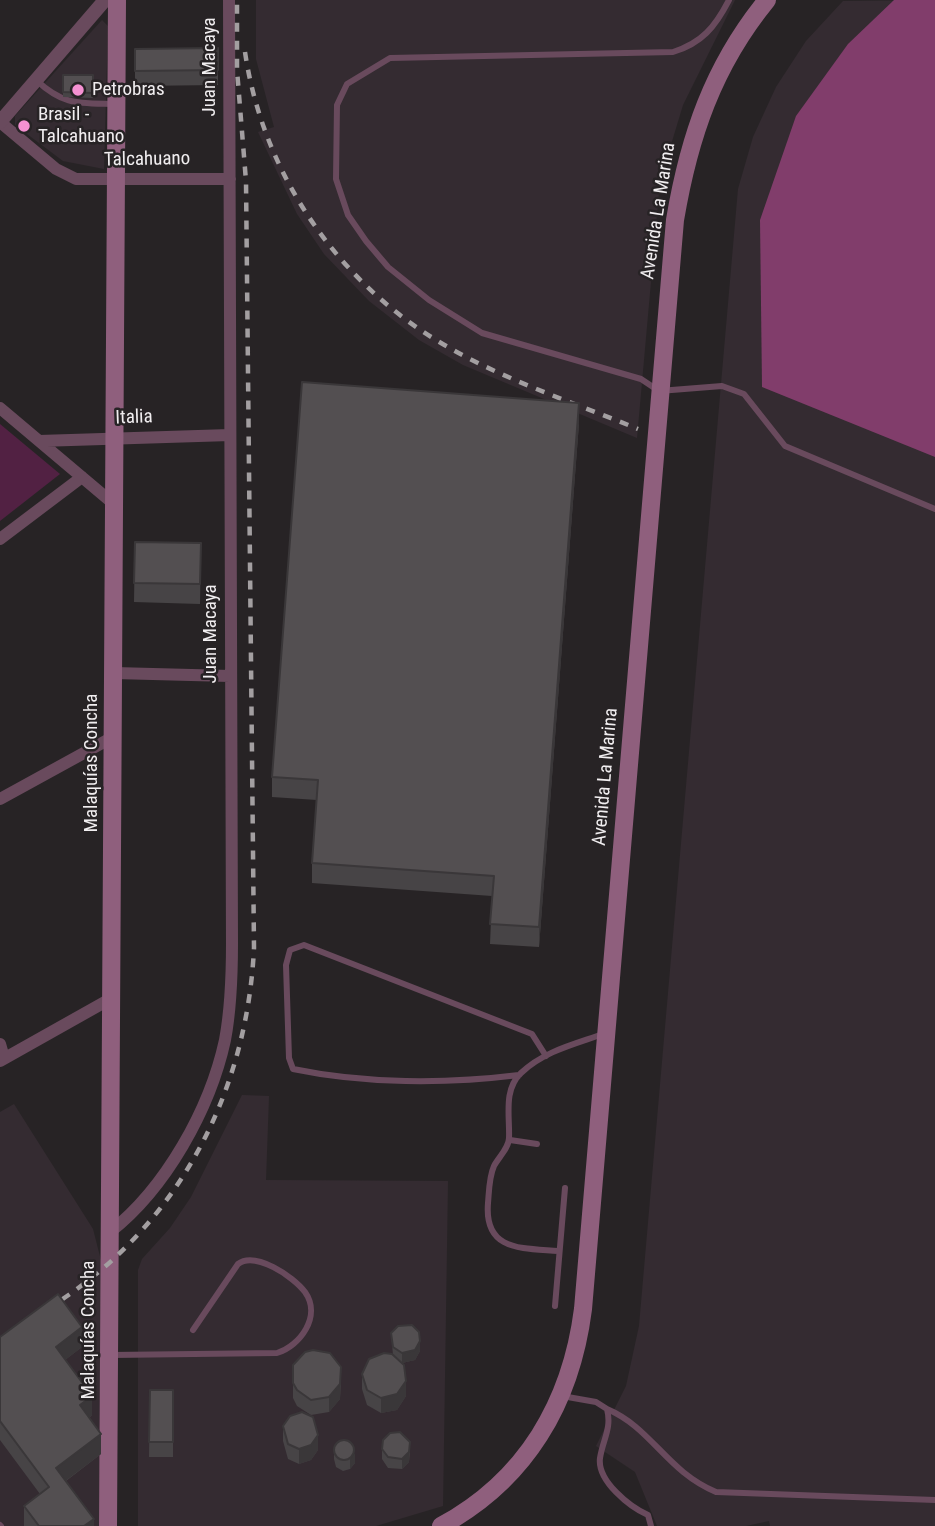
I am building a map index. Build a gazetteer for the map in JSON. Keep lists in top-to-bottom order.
{
  "streets": {
    "main road": ["Avenida La Marina", "Malaquías Concha"],
    "street": ["Juan Macaya", "Talcahuano", "Italia"]
  },
  "crossings": [
    ["Juan Macaya", "Talcahuano"],
    ["Juan Macaya", "Italia"],
    ["Juan Macaya", "Malaquías Concha"],
    ["Talcahuano", "Malaquías Concha"],
    ["Italia", "Malaquías Concha"]
  ],
  "places": ["Petrobras", "Brasil - Talcahuano"]
}
